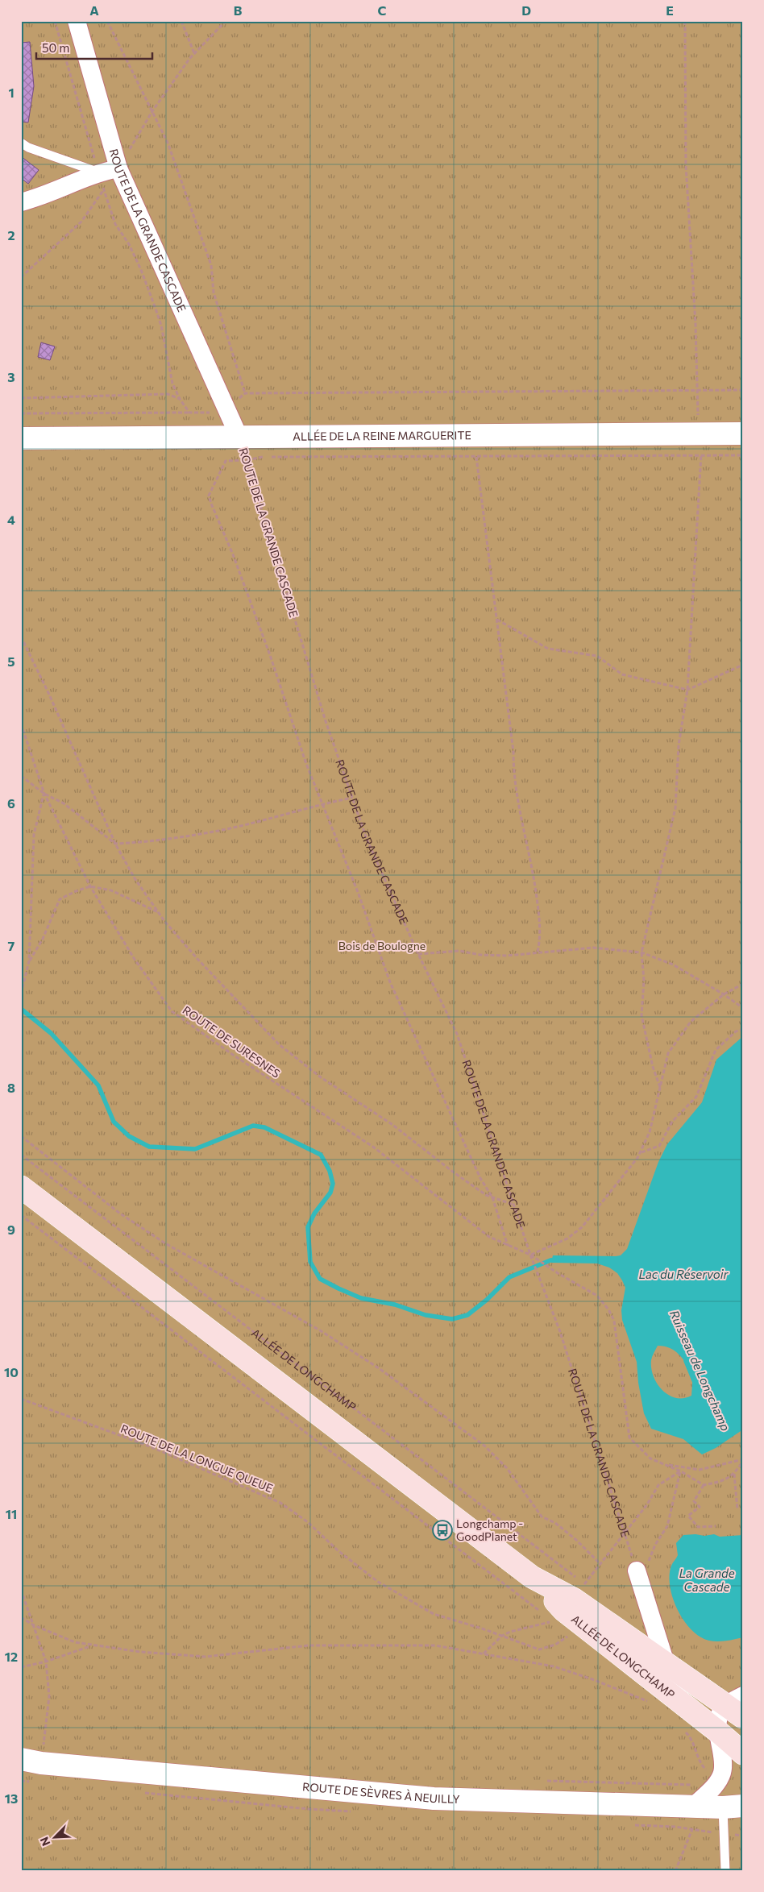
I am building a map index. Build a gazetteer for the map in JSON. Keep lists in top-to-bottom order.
{
  "streets": {
    "main road": ["ALLÉE DE LA REINE MARGUERITE", "ALLÉE DE LONGCHAMP", "ROUTE DE SÈVRES À NEUILLY"],
    "street": ["ROUTE DE LA GRANDE CASCADE"],
    "path": ["ROUTE DE SURESNES", "ROUTE DE LA LONGUE QUEUE"]
  },
  "crossings": [
    ["ROUTE DE LA GRANDE CASCADE", "ALLÉE DE LA REINE MARGUERITE"],
    ["ROUTE DE LA GRANDE CASCADE", "ROUTE DE SURESNES"]
  ],
  "water": ["Lac du Réservoir", "Ruisseau de Longchamp", "La Grande Cascade"],
  "parks": ["Bois de Boulogne"],
  "places": {
    "bus stop": ["Longchamp - GoodPlanet"]
  },
  "scale_bar": "50 m",
  "north": "bottom left",
  "grid": {
    "columns": [
      "A",
      "B",
      "C",
      "D",
      "E"
    ],
    "rows": [
      "1",
      "2",
      "3",
      "4",
      "5",
      "6",
      "7",
      "8",
      "9",
      "10",
      "11",
      "12",
      "13"
    ]
  }
}
